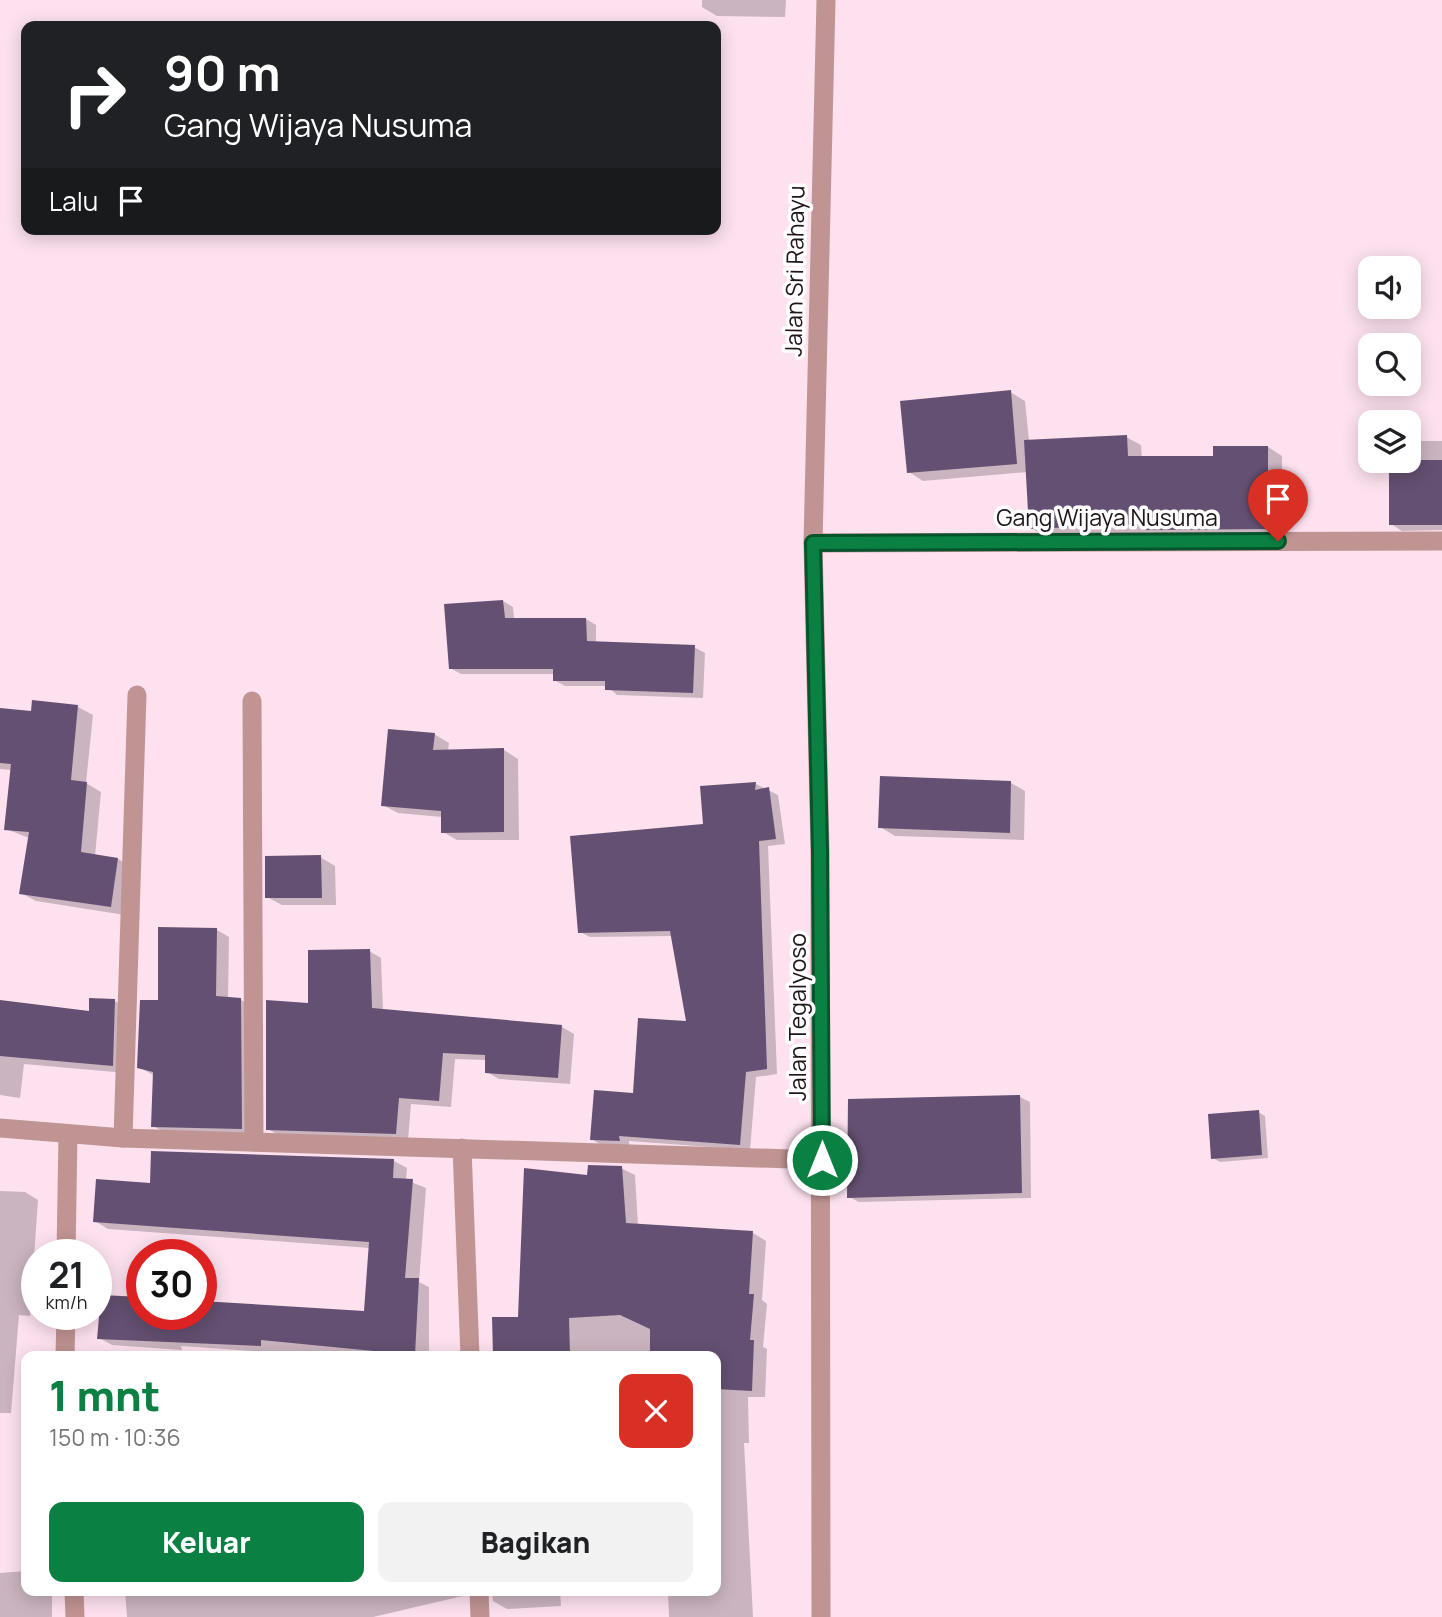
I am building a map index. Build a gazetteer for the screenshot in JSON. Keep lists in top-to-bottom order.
{
  "streets": {
    "street": ["Jalan Sri Rahayu", "Gang Wijaya Nusuma", "Jalan Tegalyoso"]
  },
  "crossings": [
    ["Jalan Sri Rahayu", "Gang Wijaya Nusuma"],
    ["Jalan Sri Rahayu", "Jalan Tegalyoso"],
    ["Gang Wijaya Nusuma", "Jalan Tegalyoso"]
  ],
  "page": {
    "turn": ["90 m", "Gang Wijaya Nusuma"],
    "then": "Lalu",
    "speed": "21 km/h",
    "limit": "30",
    "heading": ["1 mnt", "150 m · 10:36"],
    "buttons": ["Keluar", "Bagikan"]
  }
}
